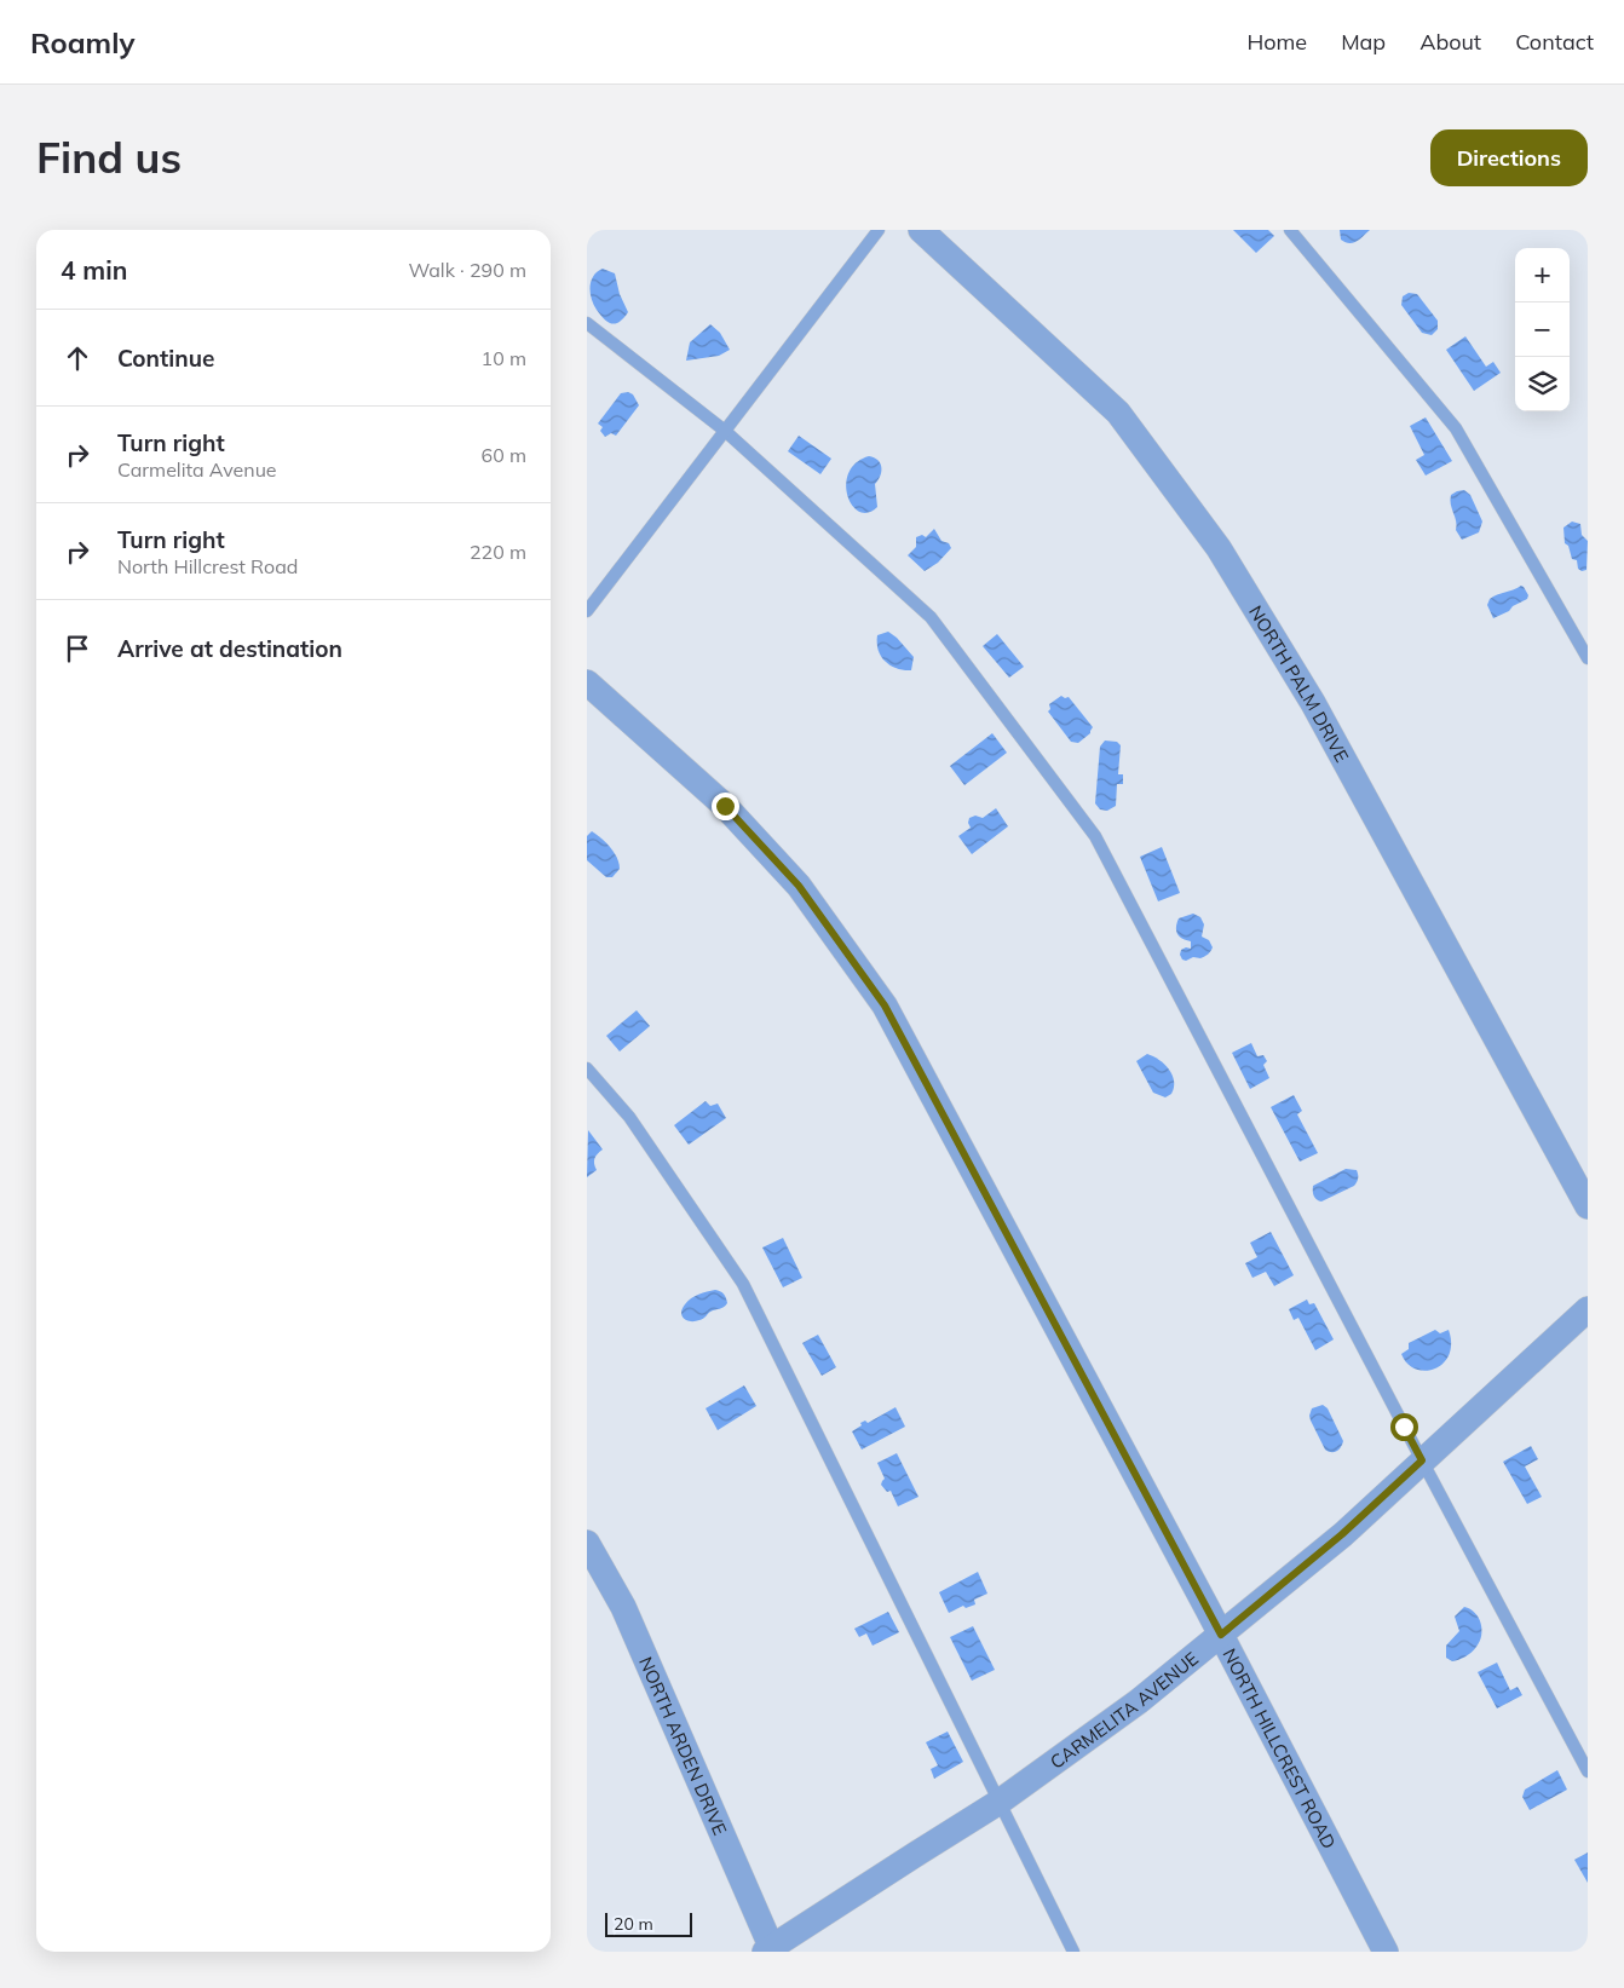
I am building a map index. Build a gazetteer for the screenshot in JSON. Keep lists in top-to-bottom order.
{
  "streets": {
    "street": [
      "NORTH PALM DRIVE",
      "CARMELITA AVENUE",
      "NORTH ARDEN DRIVE",
      "NORTH HILLCREST ROAD"
    ]
  },
  "crossings": [
    ["CARMELITA AVENUE", "NORTH ARDEN DRIVE"],
    ["CARMELITA AVENUE", "NORTH HILLCREST ROAD"]
  ],
  "scale_bar": "20 m",
  "page": {
    "header": "Roamly",
    "nav": [
      "Home",
      "Map",
      "About",
      "Contact"
    ],
    "buttons": "Directions",
    "title": "Find us",
    "heading": ["4 min", "Walk · 290 m"],
    "map_buttons": ["+", "−"],
    "list": [
      ["Continue", "10 m"],
      ["Turn right", "Carmelita Avenue", "60 m"],
      ["Turn right", "North Hillcrest Road", "220 m"],
      "Arrive at destination"
    ],
    "scale": "20 m"
  }
}
